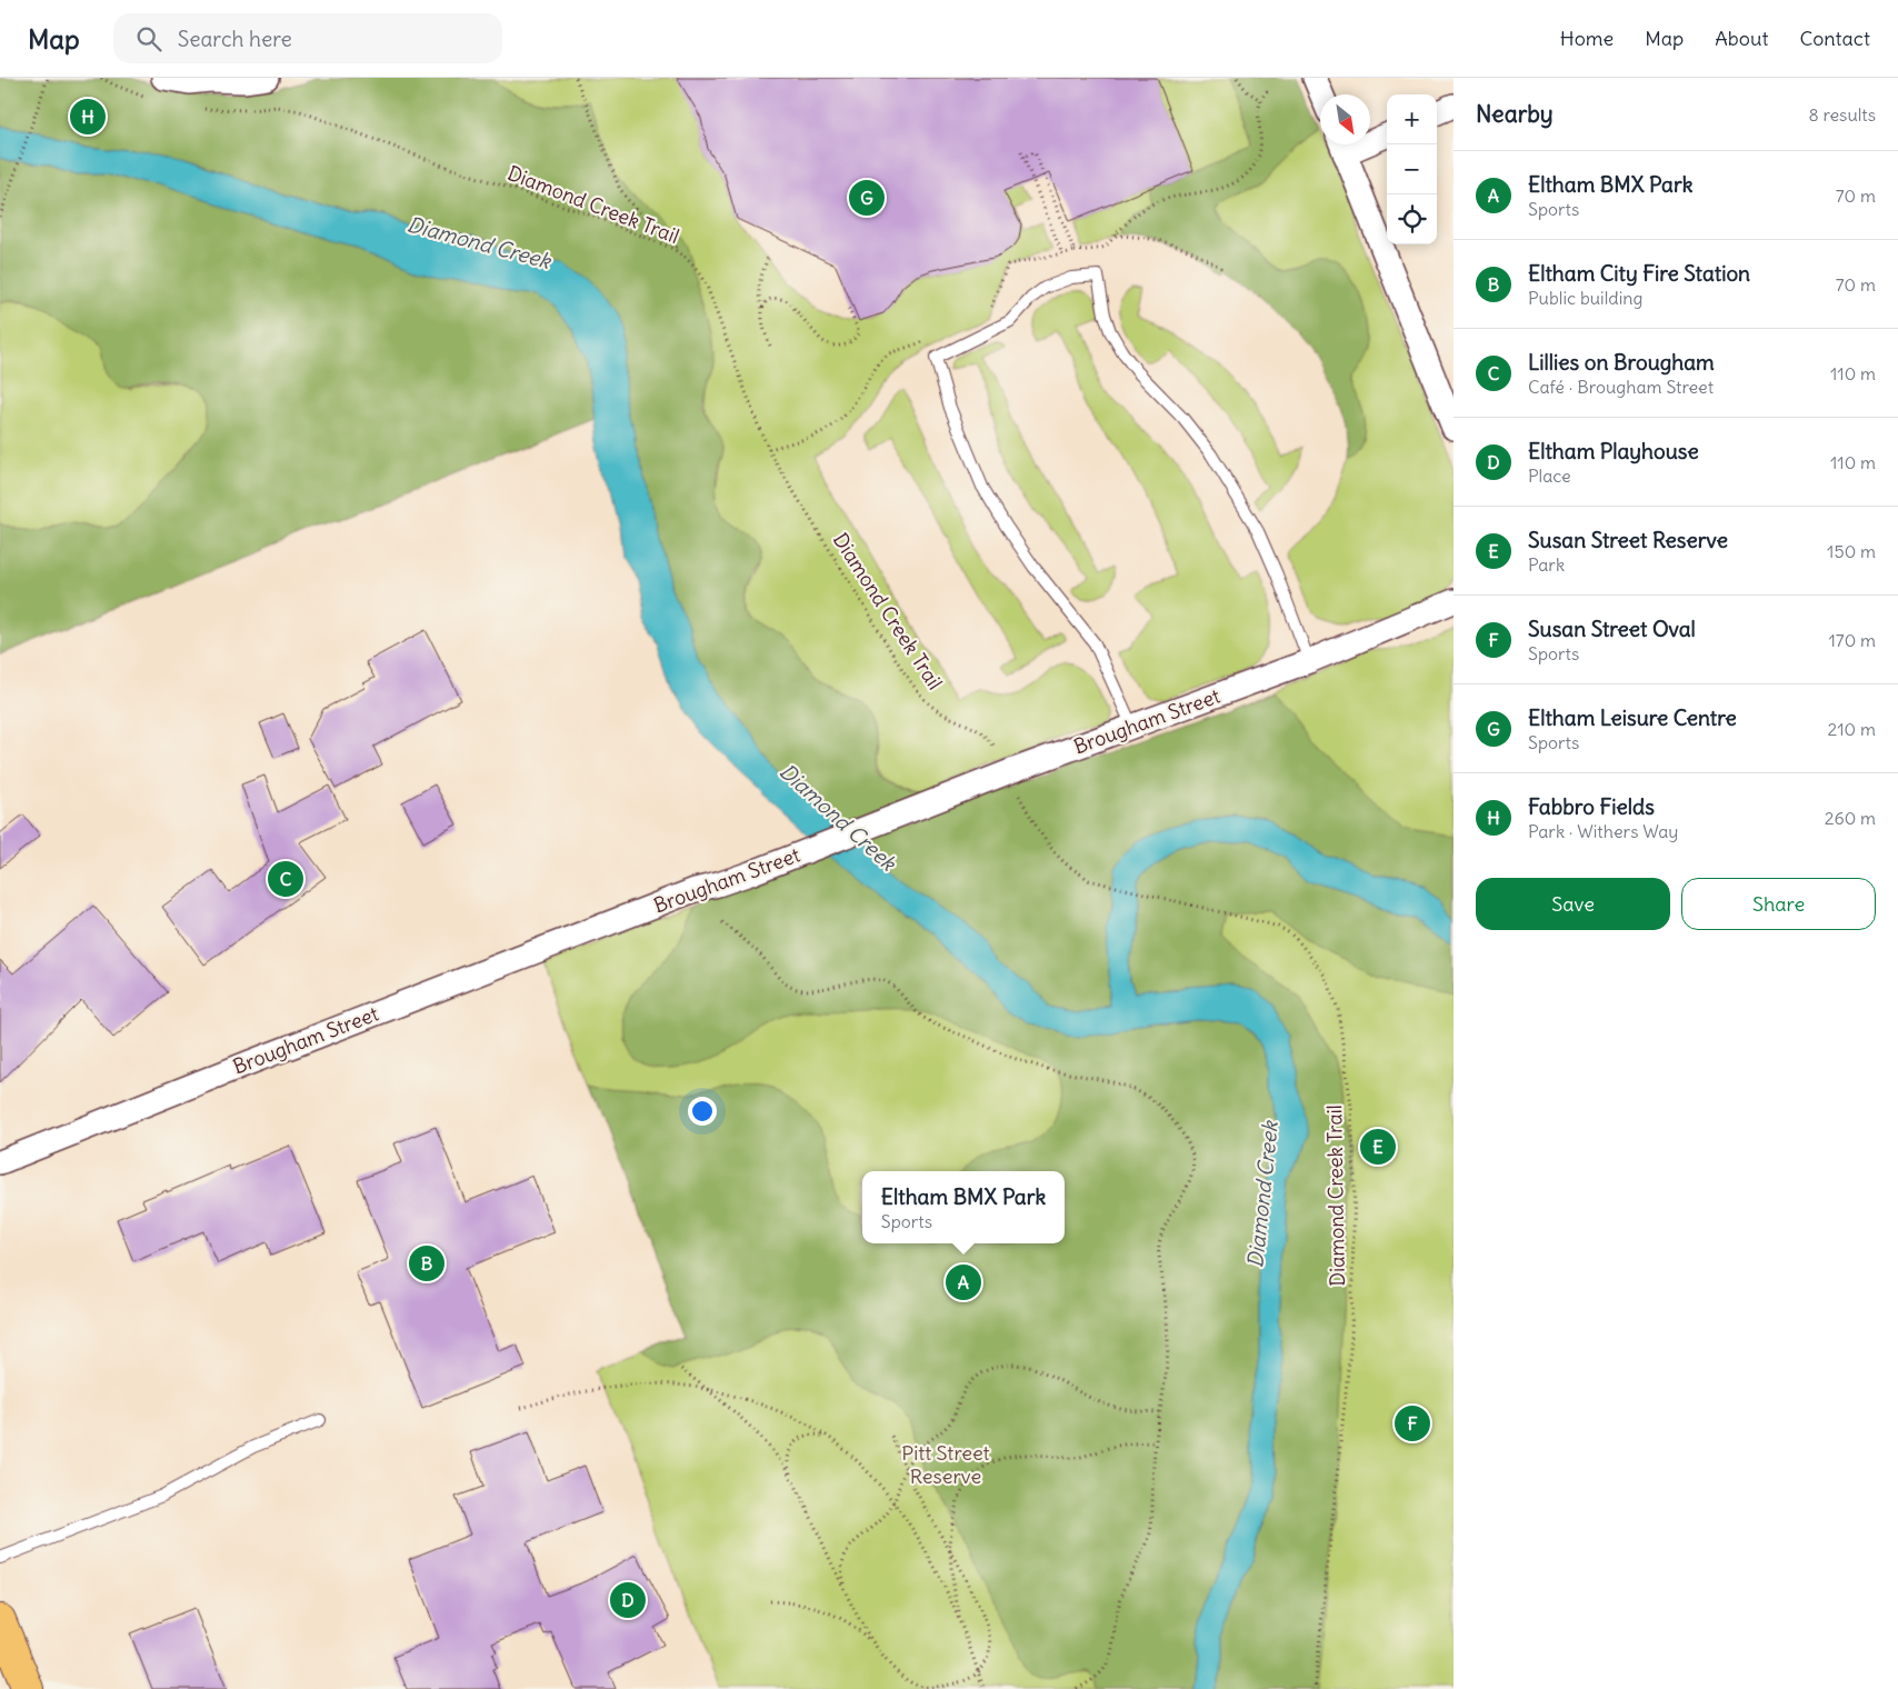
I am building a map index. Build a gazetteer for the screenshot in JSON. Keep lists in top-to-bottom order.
{
  "streets": {
    "street": ["Brougham Street"],
    "path": ["Diamond Creek Trail"]
  },
  "crossings": [
    ["Diamond Creek Trail", "Brougham Street"]
  ],
  "water": ["Diamond Creek"],
  "parks": ["Pitt Street Reserve"],
  "north": "bottom right",
  "page": {
    "header": "Map",
    "search": "Search here",
    "nav": [
      "Home",
      "Map",
      "About",
      "Contact"
    ],
    "heading": ["Nearby", "8 results"],
    "map_buttons": ["+", "−"],
    "pins": [
      "H",
      "G",
      "C",
      "E",
      "B",
      "A",
      "F",
      "D"
    ],
    "list": [
      {
        "mark": "A",
        "name": "Eltham BMX Park",
        "note": "Sports",
        "value": "70 m"
      },
      {
        "mark": "B",
        "name": "Eltham City Fire Station",
        "note": "Public building",
        "value": "70 m"
      },
      {
        "mark": "C",
        "name": "Lillies on Brougham",
        "note": "Café · Brougham Street",
        "value": "110 m"
      },
      {
        "mark": "D",
        "name": "Eltham Playhouse",
        "note": "Place",
        "value": "110 m"
      },
      {
        "mark": "E",
        "name": "Susan Street Reserve",
        "note": "Park",
        "value": "150 m"
      },
      {
        "mark": "F",
        "name": "Susan Street Oval",
        "note": "Sports",
        "value": "170 m"
      },
      {
        "mark": "G",
        "name": "Eltham Leisure Centre",
        "note": "Sports",
        "value": "210 m"
      },
      {
        "mark": "H",
        "name": "Fabbro Fields",
        "note": "Park · Withers Way",
        "value": "260 m"
      }
    ],
    "buttons": ["Save", "Share"],
    "popup": ["Eltham BMX Park", "Sports"]
  }
}
